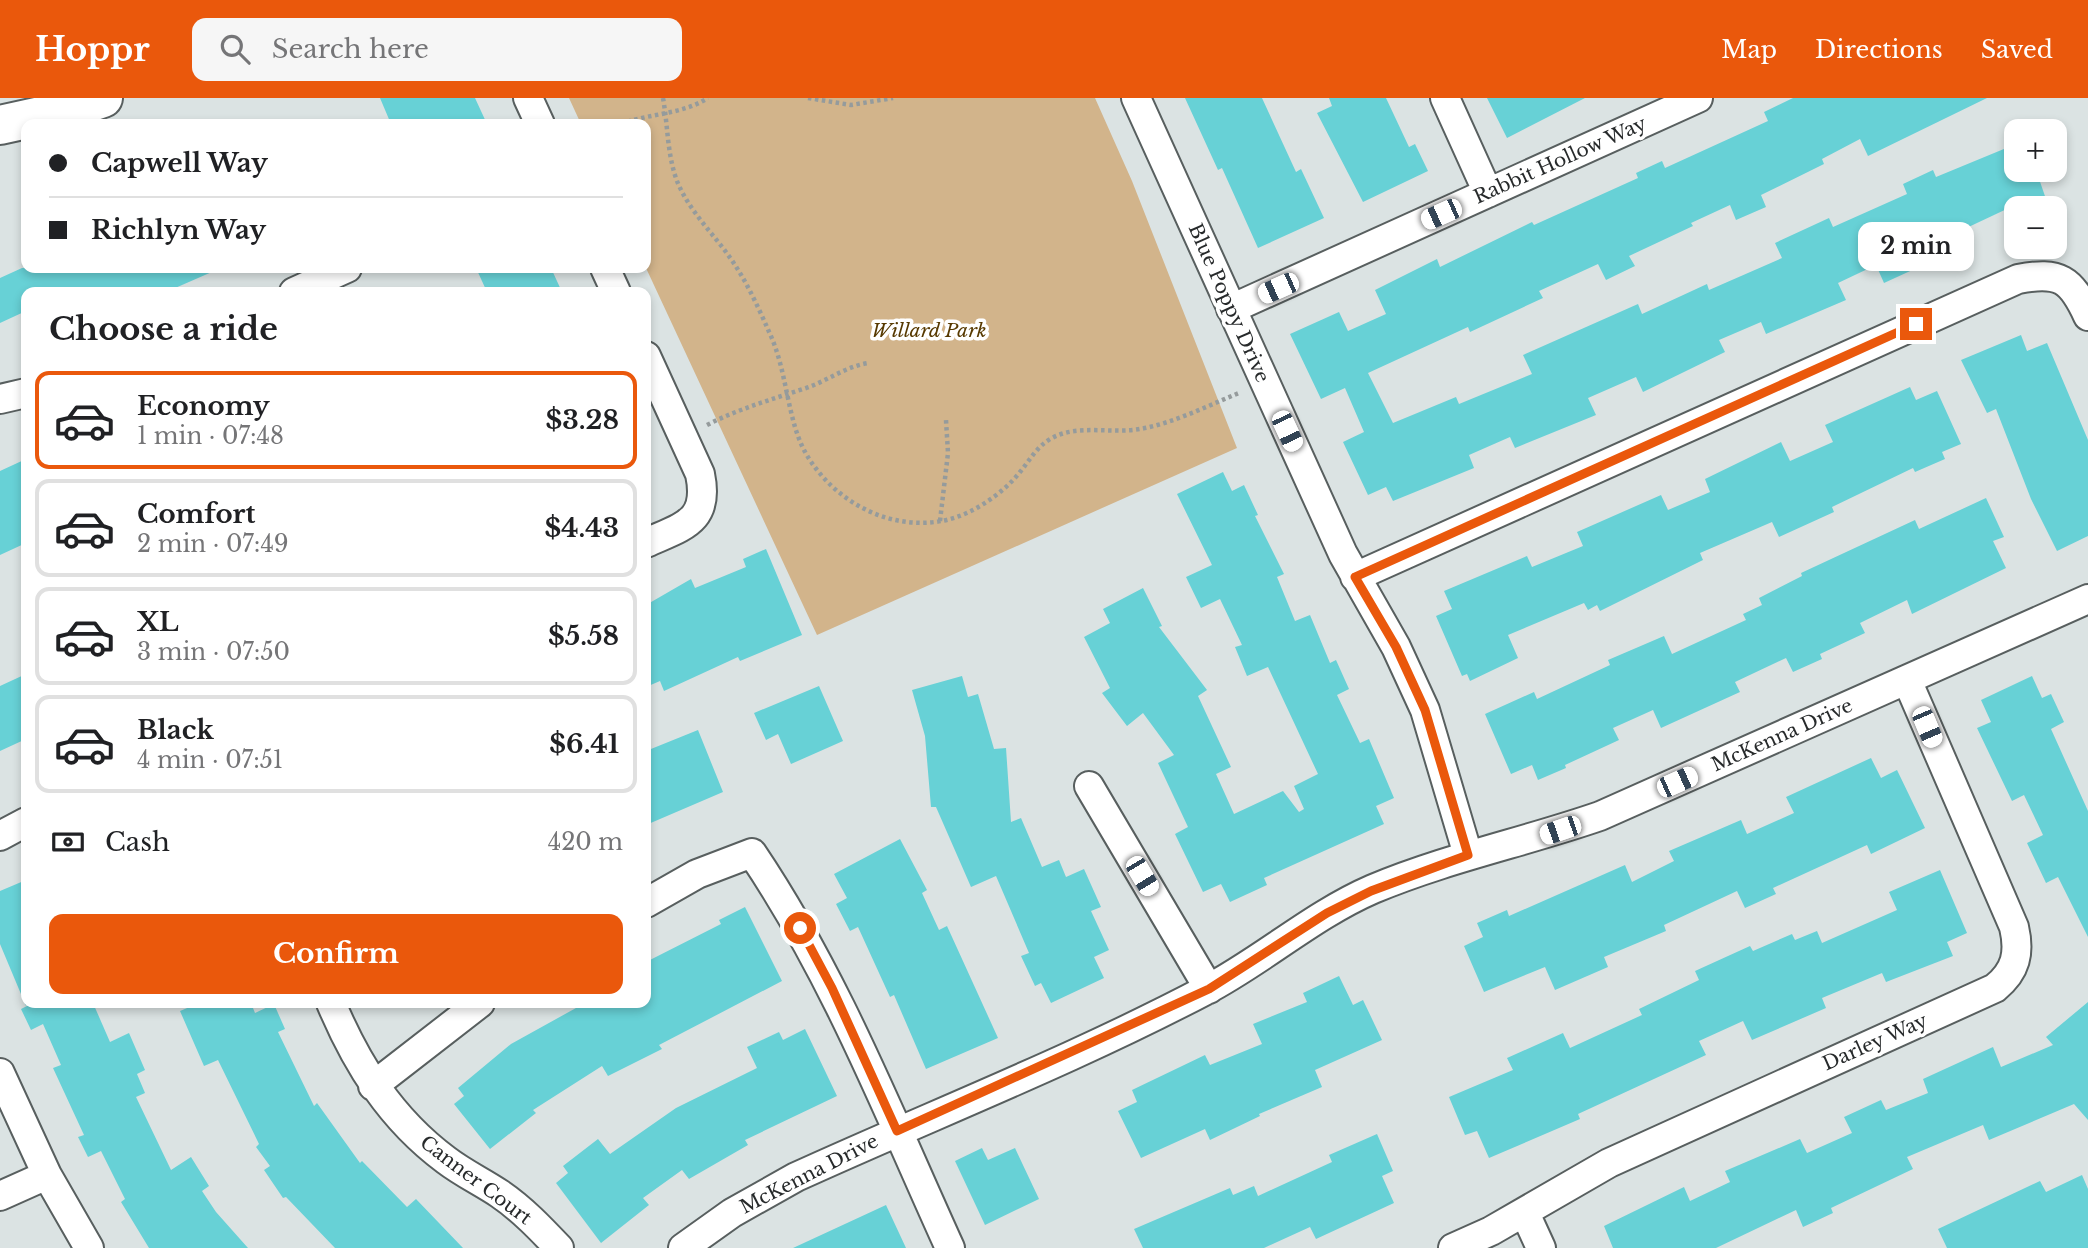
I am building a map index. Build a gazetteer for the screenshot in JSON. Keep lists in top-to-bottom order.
{
  "streets": {
    "street": [
      "Rabbit Hollow Way",
      "Blue Poppy Drive",
      "McKenna Drive",
      "Darley Way",
      "Canner Court"
    ]
  },
  "crossings": [
    ["Rabbit Hollow Way", "Blue Poppy Drive"],
    ["Blue Poppy Drive", "McKenna Drive"],
    ["McKenna Drive", "Darley Way"]
  ],
  "parks": ["Willard Park"],
  "page": {
    "header": "Hoppr",
    "search": "Search here",
    "nav": ["Map", "Directions", "Saved"],
    "map_buttons": ["+", "−"],
    "banner": ["Capwell Way", "Richlyn Way"],
    "bubble": "2 min",
    "heading": "Choose a ride",
    "list": [
      {
        "name": "Economy",
        "note": "1 min · 07:48",
        "value": "$3.28"
      },
      {
        "name": "Comfort",
        "note": "2 min · 07:49",
        "value": "$4.43"
      },
      {
        "name": "XL",
        "note": "3 min · 07:50",
        "value": "$5.58"
      },
      {
        "name": "Black",
        "note": "4 min · 07:51",
        "value": "$6.41"
      }
    ],
    "pay": ["Cash", "420 m"],
    "buttons": "Confirm"
  }
}
